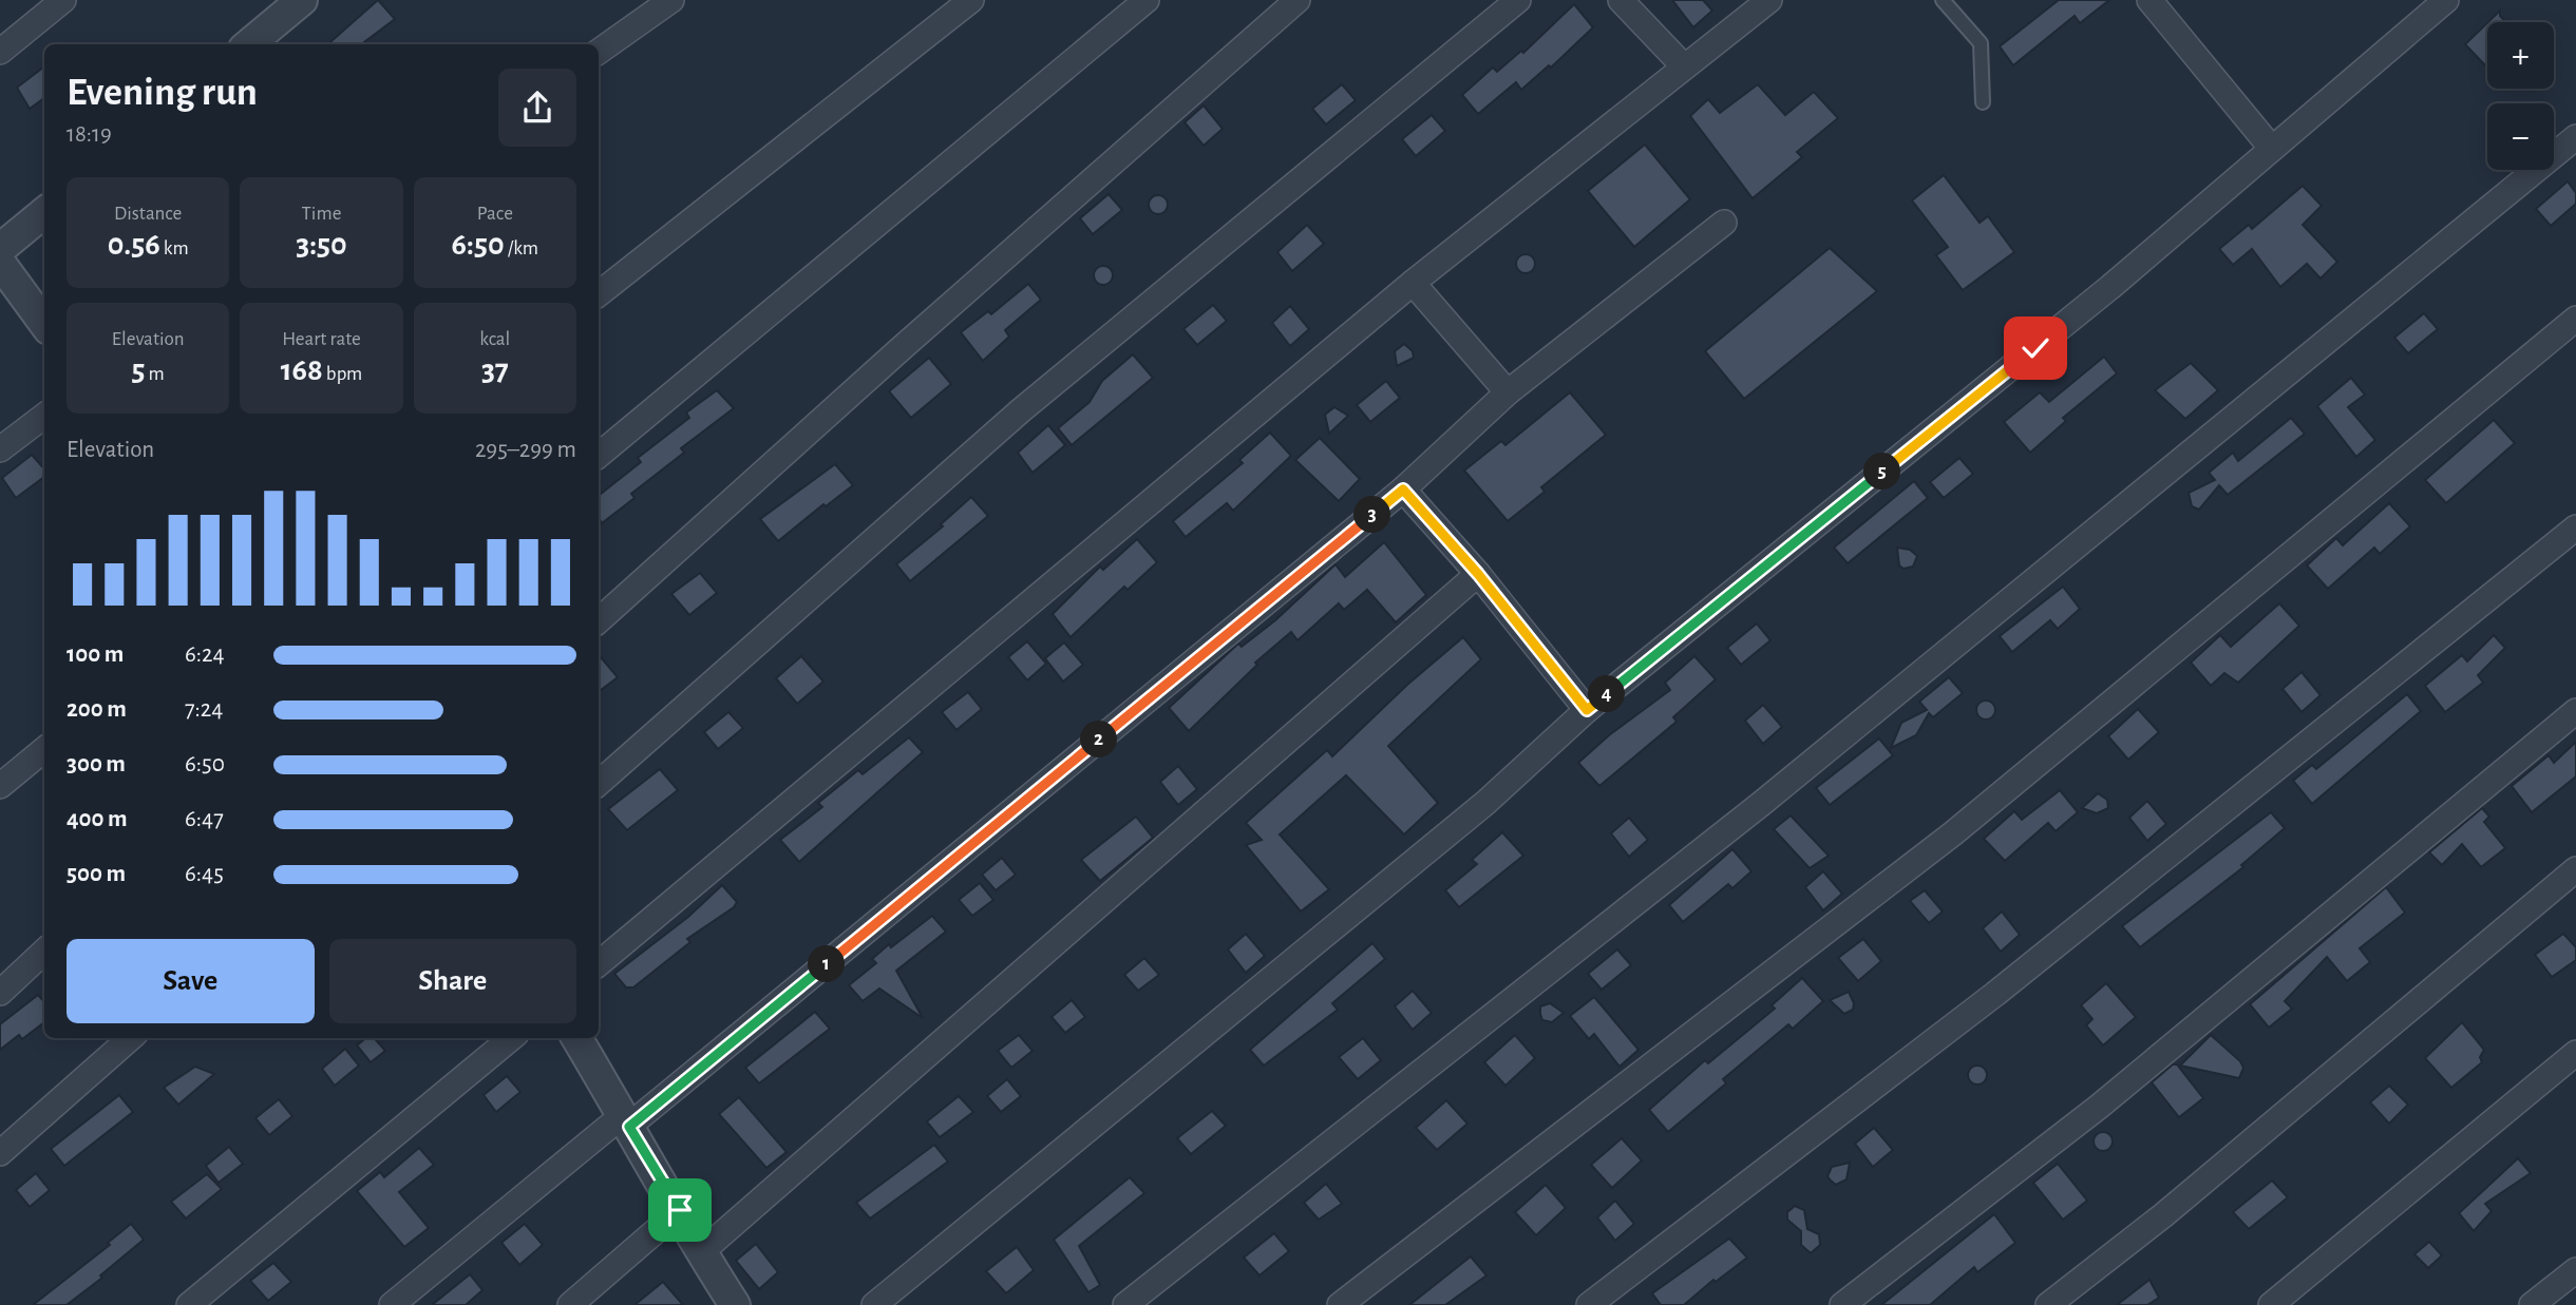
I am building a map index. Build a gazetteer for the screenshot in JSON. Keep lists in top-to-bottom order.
{
  "page": {
    "map_buttons": ["+", "−"],
    "heading": ["Evening run", "18:19"],
    "stats": [
      ["Distance", "0.56 km"],
      ["Time", "3:50"],
      ["Pace", "6:50 /km"],
      ["Elevation", "5 m"],
      ["Heart rate", "168 bpm"],
      ["kcal", "37"]
    ],
    "chart": ["Elevation", "295–299 m"],
    "pins": [
      "5",
      "3",
      "4",
      "2",
      "1"
    ],
    "list": [
      {
        "name": "100 m",
        "note": "6:24"
      },
      {
        "name": "200 m",
        "note": "7:24"
      },
      {
        "name": "300 m",
        "note": "6:50"
      },
      {
        "name": "400 m",
        "note": "6:47"
      },
      {
        "name": "500 m",
        "note": "6:45"
      }
    ],
    "buttons": ["Save", "Share"]
  }
}
